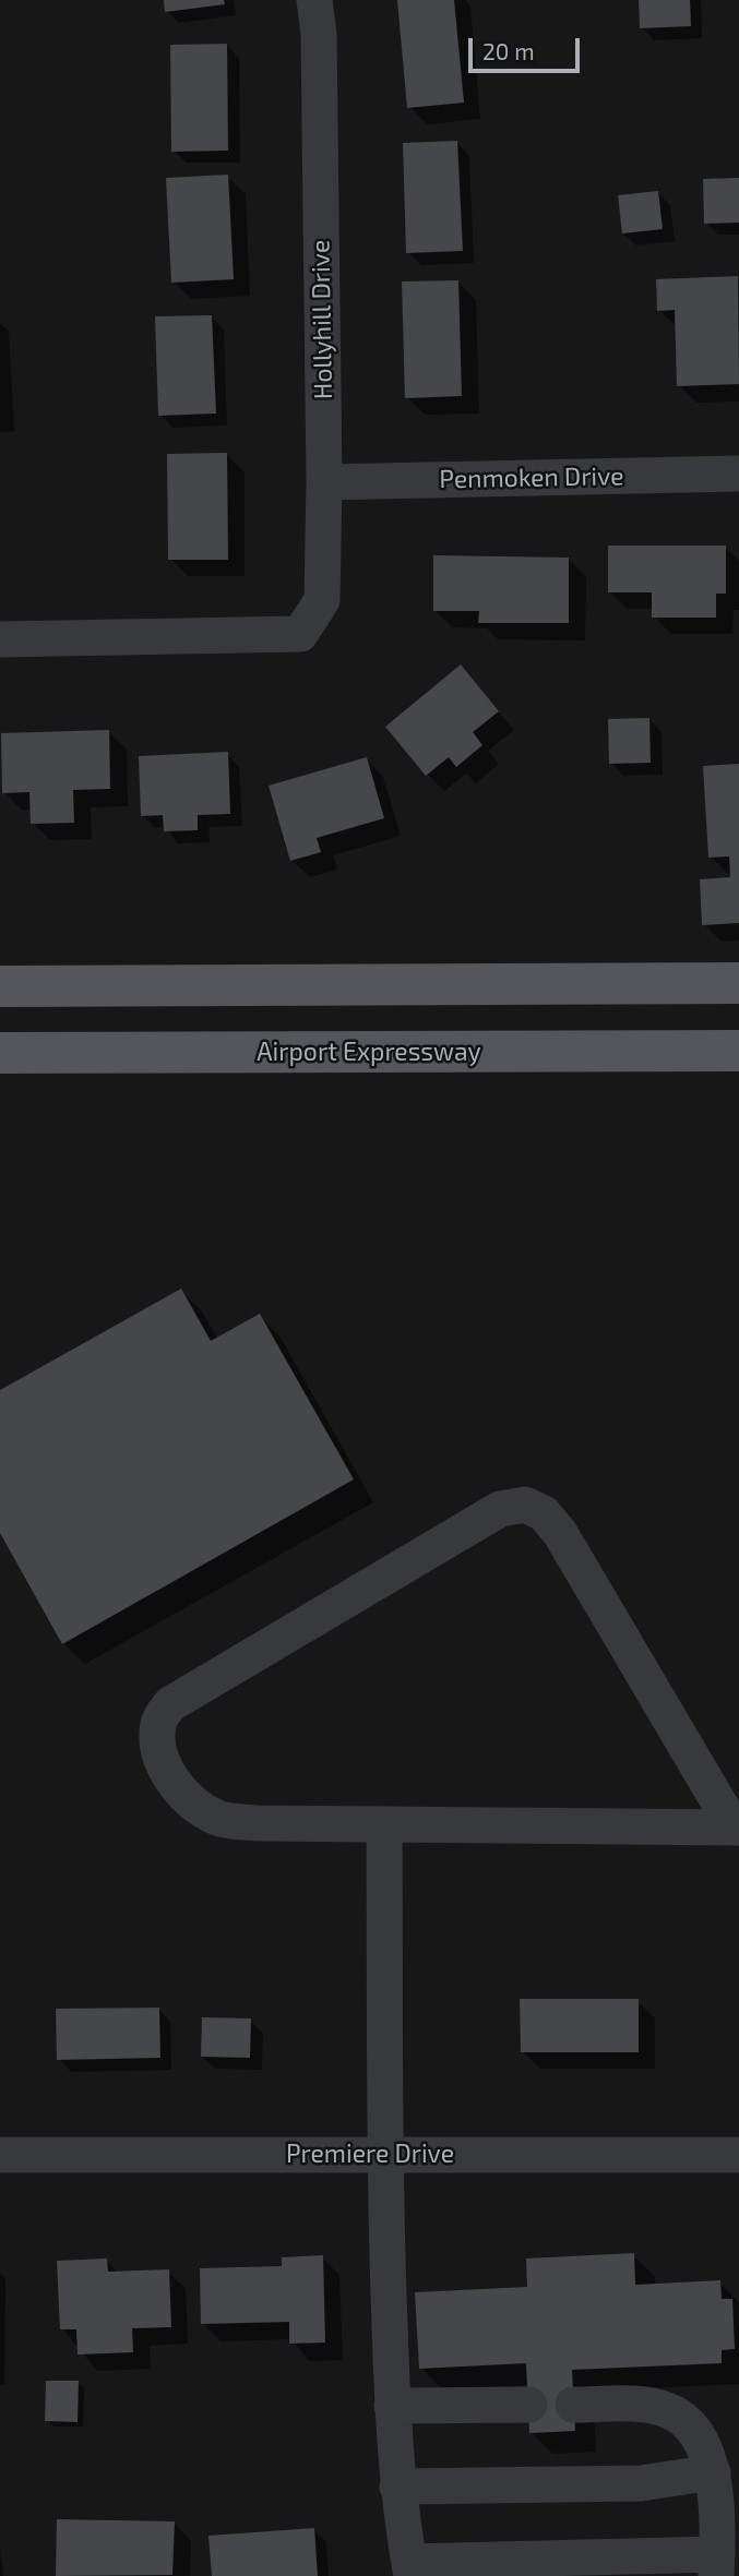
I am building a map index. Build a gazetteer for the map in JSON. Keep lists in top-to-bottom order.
{
  "streets": {
    "main road": ["Airport Expressway"],
    "street": ["Hollyhill Drive", "Penmoken Drive", "Premiere Drive"]
  },
  "crossings": [
    ["Hollyhill Drive", "Penmoken Drive"]
  ],
  "scale_bar": "20 m"
}
